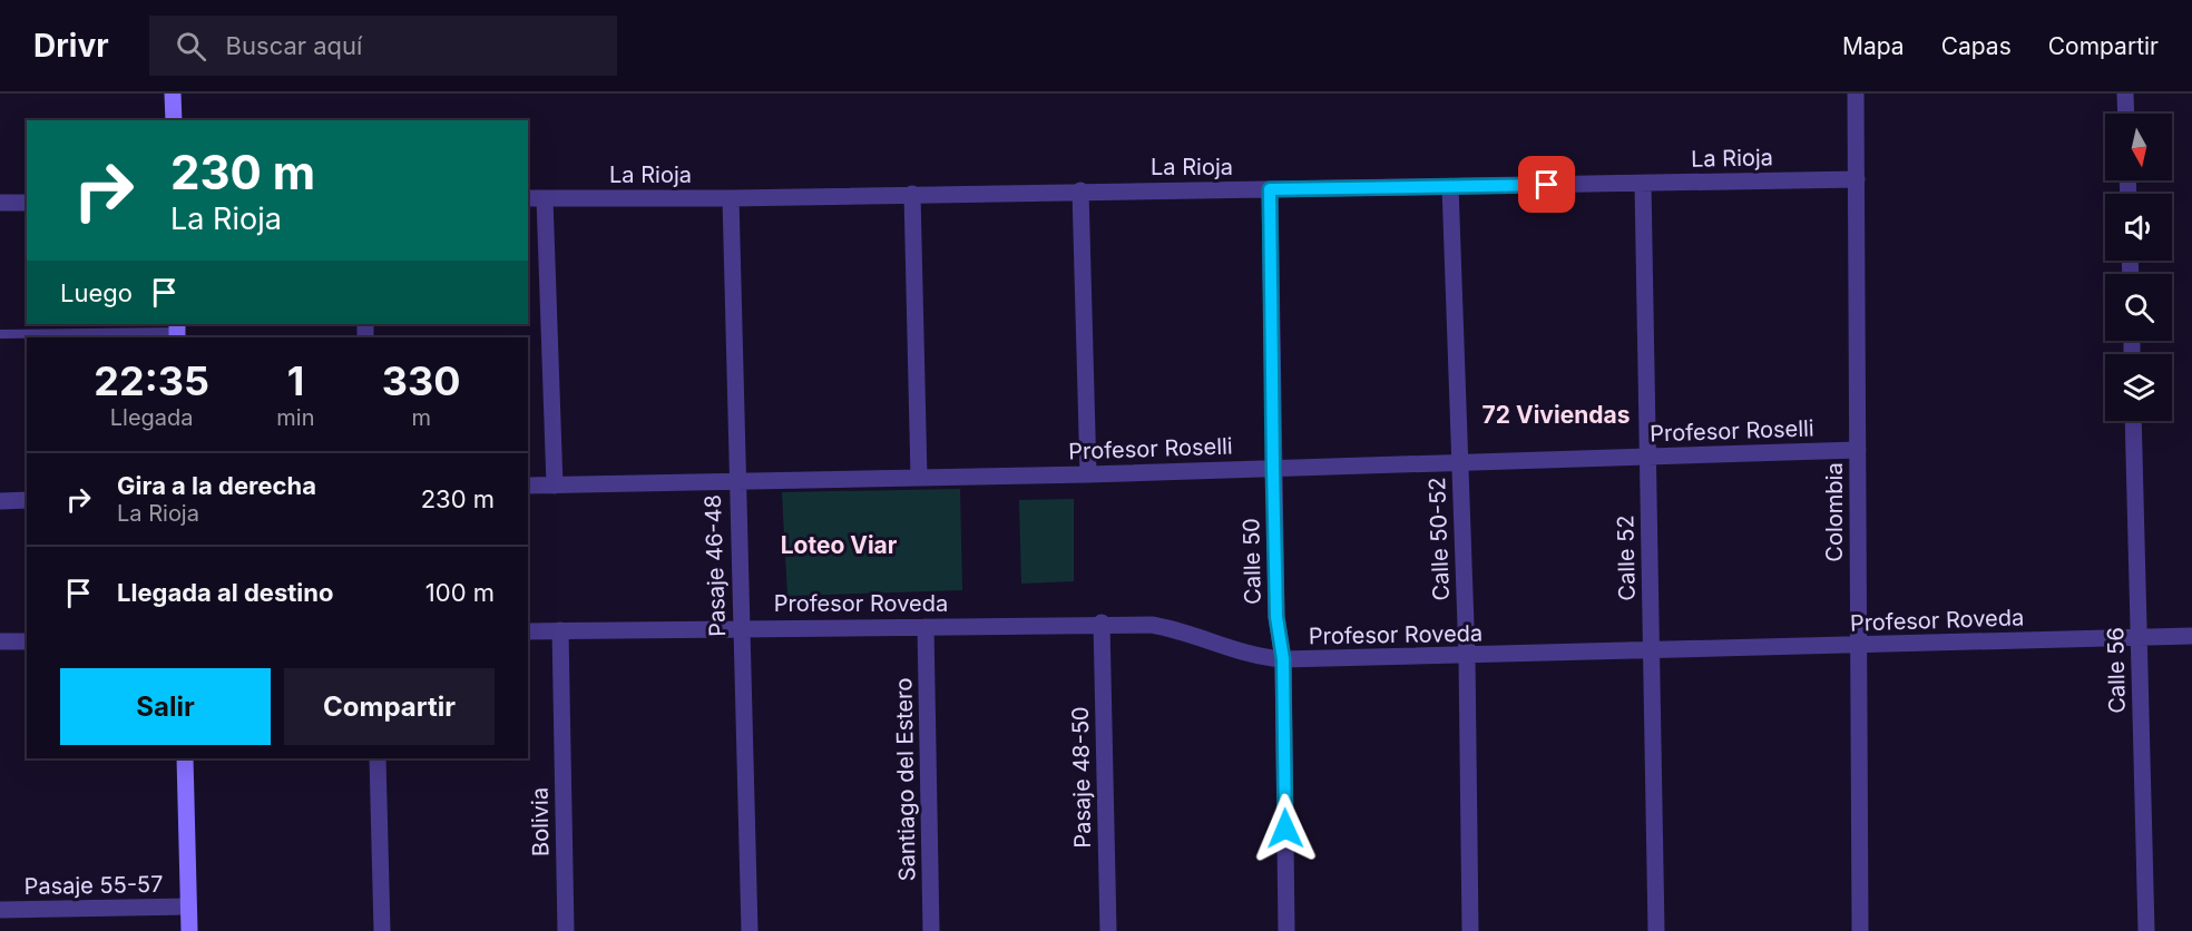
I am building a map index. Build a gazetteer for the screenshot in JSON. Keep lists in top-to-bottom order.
{
  "streets": {
    "street": [
      "La Rioja",
      "Profesor Roselli",
      "Colombia",
      "Calle 50-52",
      "Calle 52",
      "Calle 50",
      "Pasaje 46-48",
      "Profesor Roveda",
      "Calle 56",
      "Pasaje 48-50",
      "Santiago del Estero",
      "Bolivia",
      "Pasaje 55-57"
    ]
  },
  "crossings": [
    ["La Rioja", "Colombia"],
    ["La Rioja", "Calle 50-52"],
    ["La Rioja", "Calle 52"],
    ["La Rioja", "Calle 50"],
    ["La Rioja", "Pasaje 46-48"],
    ["Profesor Roselli", "Colombia"],
    ["Profesor Roselli", "Calle 50-52"],
    ["Profesor Roselli", "Calle 52"],
    ["Profesor Roselli", "Calle 50"],
    ["Profesor Roselli", "Pasaje 46-48"],
    ["Colombia", "Profesor Roveda"],
    ["Calle 50-52", "Profesor Roveda"],
    ["Calle 52", "Profesor Roveda"],
    ["Calle 50", "Profesor Roveda"],
    ["Pasaje 46-48", "Profesor Roveda"],
    ["Profesor Roveda", "Calle 56"],
    ["Profesor Roveda", "Pasaje 48-50"],
    ["Profesor Roveda", "Santiago del Estero"],
    ["Profesor Roveda", "Bolivia"]
  ],
  "districts": ["72 Viviendas", "Loteo Viar"],
  "north": "bottom",
  "page": {
    "header": "Drivr",
    "search": "Buscar aquí",
    "nav": ["Mapa", "Capas", "Compartir"],
    "turn": ["230 m", "La Rioja"],
    "then": "Luego",
    "eta": [
      "22:35",
      "Llegada",
      "1",
      "min",
      "330",
      "m"
    ],
    "list": [
      {
        "name": "Gira a la derecha",
        "note": "La Rioja",
        "value": "230 m"
      },
      {
        "name": "Llegada al destino",
        "value": "100 m"
      }
    ],
    "buttons": ["Salir", "Compartir"]
  }
}
